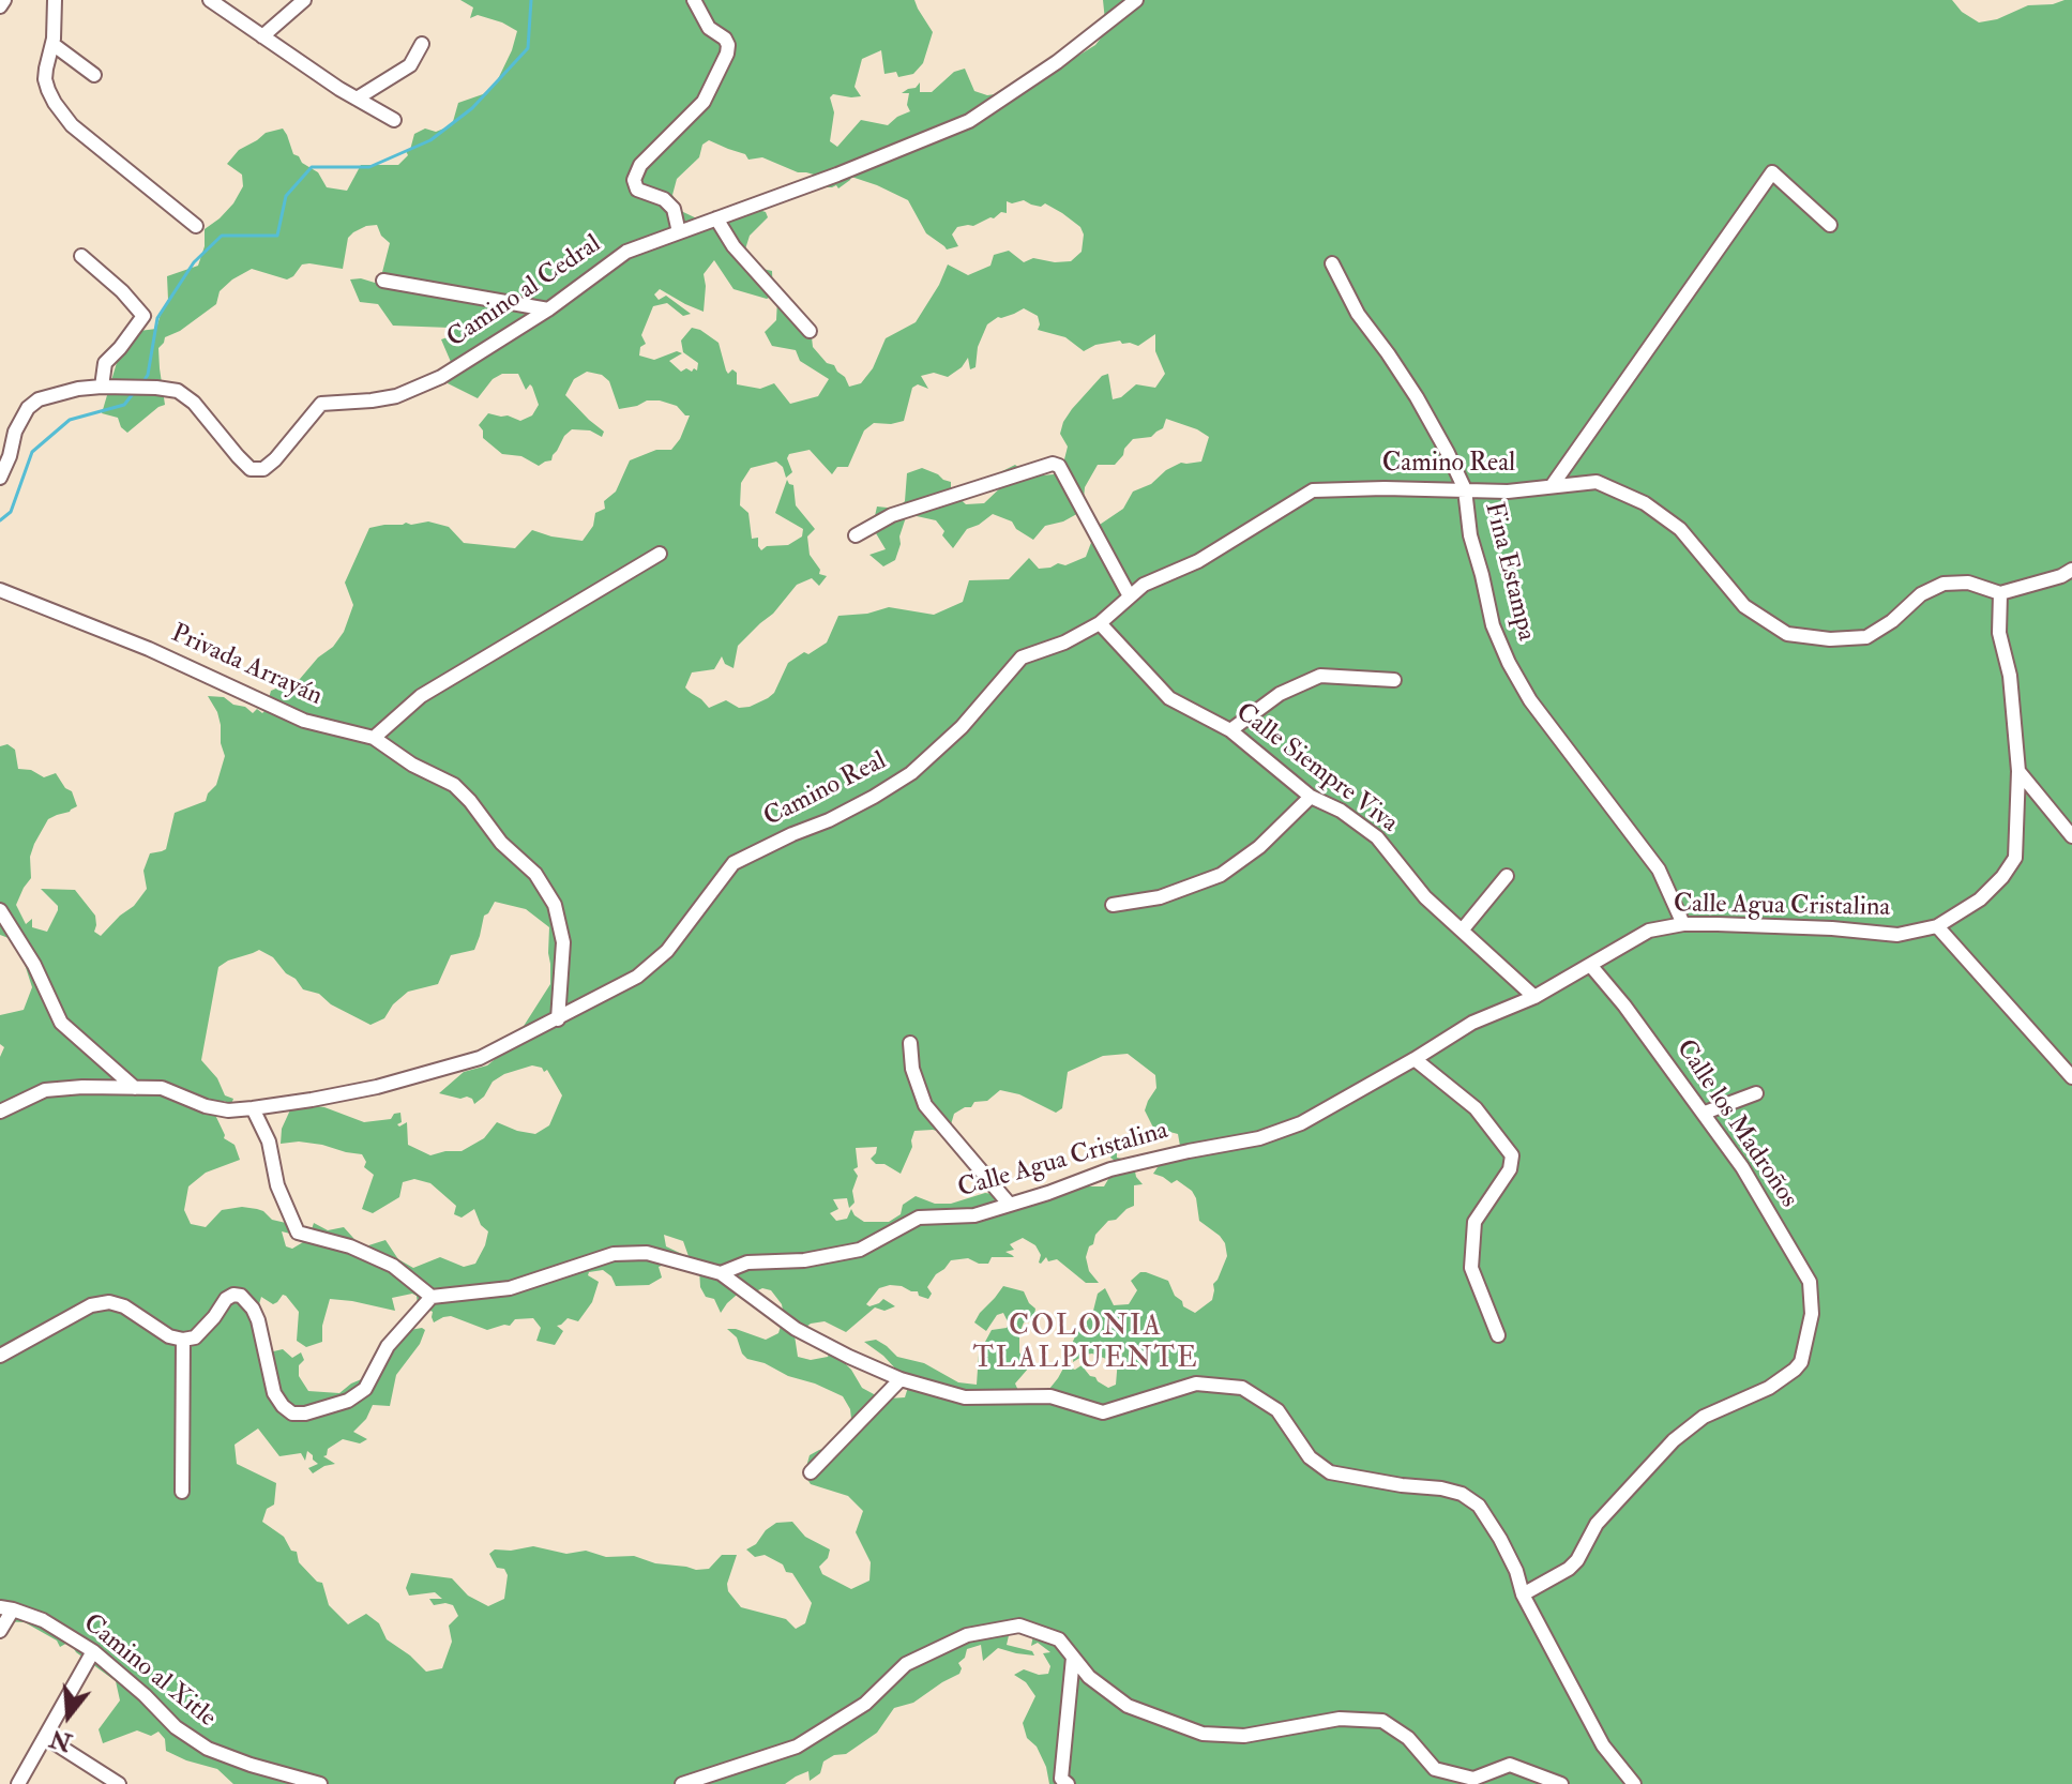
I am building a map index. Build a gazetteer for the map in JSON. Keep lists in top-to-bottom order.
{
  "streets": {
    "street": [
      "Camino al Cedral",
      "Camino Real",
      "Fina Estampa",
      "Privada Arrayán",
      "Calle Siempre Viva",
      "Calle Agua Cristalina",
      "Calle los Madroños",
      "Camino al Xitle"
    ]
  },
  "crossings": [
    ["Camino Real", "Fina Estampa"],
    ["Camino Real", "Privada Arrayán"],
    ["Camino Real", "Calle Siempre Viva"],
    ["Camino Real", "Calle Agua Cristalina"],
    ["Fina Estampa", "Calle Agua Cristalina"],
    ["Calle Siempre Viva", "Calle Agua Cristalina"],
    ["Calle Agua Cristalina", "Calle los Madroños"]
  ],
  "districts": ["COLONIA TLALPUENTE"],
  "north": "bottom"
}
